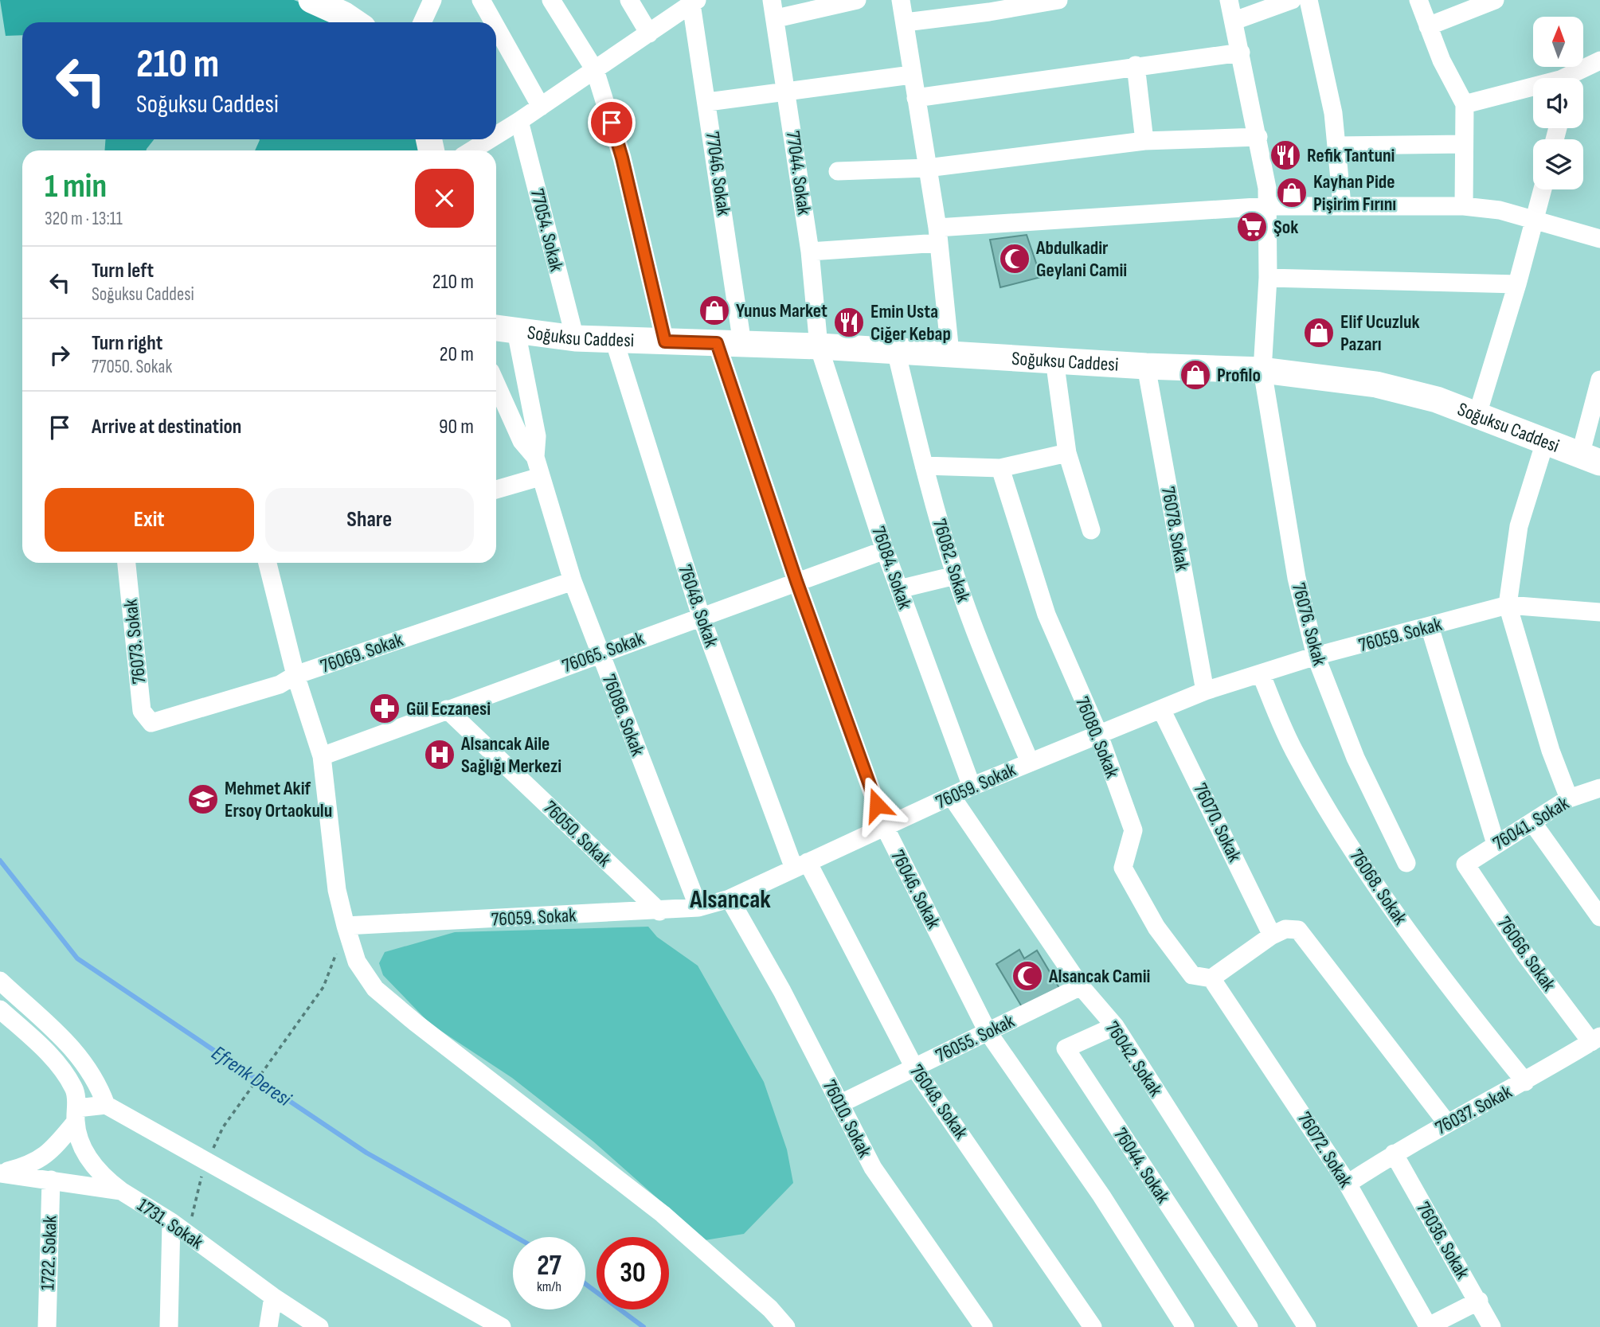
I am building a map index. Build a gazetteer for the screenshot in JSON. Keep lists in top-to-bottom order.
{
  "streets": {
    "street": [
      "77044. Sokak",
      "77046. Sokak",
      "77054. Sokak",
      "Soğuksu Caddesi",
      "76078. Sokak",
      "76082. Sokak",
      "76084. Sokak",
      "76048. Sokak",
      "76076. Sokak",
      "76059. Sokak",
      "76073. Sokak",
      "76065. Sokak",
      "76069. Sokak",
      "76086. Sokak",
      "76080. Sokak",
      "76070. Sokak",
      "76041. Sokak",
      "76050. Sokak",
      "76068. Sokak",
      "76046. Sokak",
      "76066. Sokak",
      "76055. Sokak",
      "76042. Sokak",
      "76037. Sokak",
      "76010. Sokak",
      "76072. Sokak",
      "76044. Sokak",
      "1731. Sokak",
      "76036. Sokak",
      "1722. Sokak"
    ]
  },
  "crossings": [
    ["77044. Sokak", "Soğuksu Caddesi"],
    ["77044. Sokak", "76084. Sokak"],
    ["77046. Sokak", "Soğuksu Caddesi"],
    ["77046. Sokak", "76046. Sokak"],
    ["77054. Sokak", "Soğuksu Caddesi"],
    ["Soğuksu Caddesi", "76078. Sokak"],
    ["Soğuksu Caddesi", "76082. Sokak"],
    ["Soğuksu Caddesi", "76084. Sokak"],
    ["Soğuksu Caddesi", "76048. Sokak"],
    ["Soğuksu Caddesi", "76076. Sokak"],
    ["Soğuksu Caddesi", "76086. Sokak"],
    ["Soğuksu Caddesi", "76046. Sokak"],
    ["76078. Sokak", "76059. Sokak"],
    ["76082. Sokak", "76059. Sokak"],
    ["76084. Sokak", "76059. Sokak"],
    ["76084. Sokak", "76065. Sokak"],
    ["76048. Sokak", "76059. Sokak"],
    ["76048. Sokak", "76065. Sokak"],
    ["76048. Sokak", "76055. Sokak"],
    ["76076. Sokak", "76059. Sokak"],
    ["76059. Sokak", "76086. Sokak"],
    ["76059. Sokak", "76080. Sokak"],
    ["76059. Sokak", "76070. Sokak"],
    ["76059. Sokak", "76050. Sokak"],
    ["76059. Sokak", "76068. Sokak"],
    ["76059. Sokak", "76046. Sokak"],
    ["76059. Sokak", "76042. Sokak"],
    ["76059. Sokak", "76010. Sokak"],
    ["76073. Sokak", "76069. Sokak"],
    ["76065. Sokak", "76086. Sokak"],
    ["76065. Sokak", "76050. Sokak"],
    ["76065. Sokak", "76046. Sokak"],
    ["76069. Sokak", "76086. Sokak"],
    ["76080. Sokak", "76072. Sokak"],
    ["76041. Sokak", "76066. Sokak"],
    ["76068. Sokak", "76037. Sokak"],
    ["76046. Sokak", "76055. Sokak"],
    ["76066. Sokak", "76037. Sokak"],
    ["76055. Sokak", "76042. Sokak"],
    ["76055. Sokak", "76010. Sokak"],
    ["76042. Sokak", "76044. Sokak"],
    ["76037. Sokak", "76072. Sokak"],
    ["76037. Sokak", "76036. Sokak"],
    ["1731. Sokak", "1722. Sokak"]
  ],
  "districts": ["Alsancak"],
  "water": ["Efrenk Deresi"],
  "places": {
    "restaurant": ["Refik Tantuni", "Emin Usta Ciğer Kebap"],
    "shop": [
      "Kayhan Pide Pişirim Fırını",
      "Yunus Market",
      "Elif Ucuzluk Pazarı",
      "Profilo"
    ],
    "supermarket": ["Şok"],
    "mosque": ["Abdulkadir Geylani Camii", "Alsancak Camii"],
    "pharmacy": ["Gül Eczanesi"],
    "hospital": ["Alsancak Aile Sağlığı Merkezi"],
    "school or university": ["Mehmet Akif Ersoy Ortaokulu"]
  },
  "north": "top",
  "page": {
    "turn": ["210 m", "Soğuksu Caddesi"],
    "heading": ["1 min", "320 m · 13:11"],
    "list": [
      {
        "name": "Turn left",
        "note": "Soğuksu Caddesi",
        "value": "210 m"
      },
      {
        "name": "Turn right",
        "note": "77050. Sokak",
        "value": "20 m"
      },
      {
        "name": "Arrive at destination",
        "value": "90 m"
      }
    ],
    "buttons": ["Exit", "Share"],
    "speed": "27 km/h",
    "limit": "30"
  }
}
